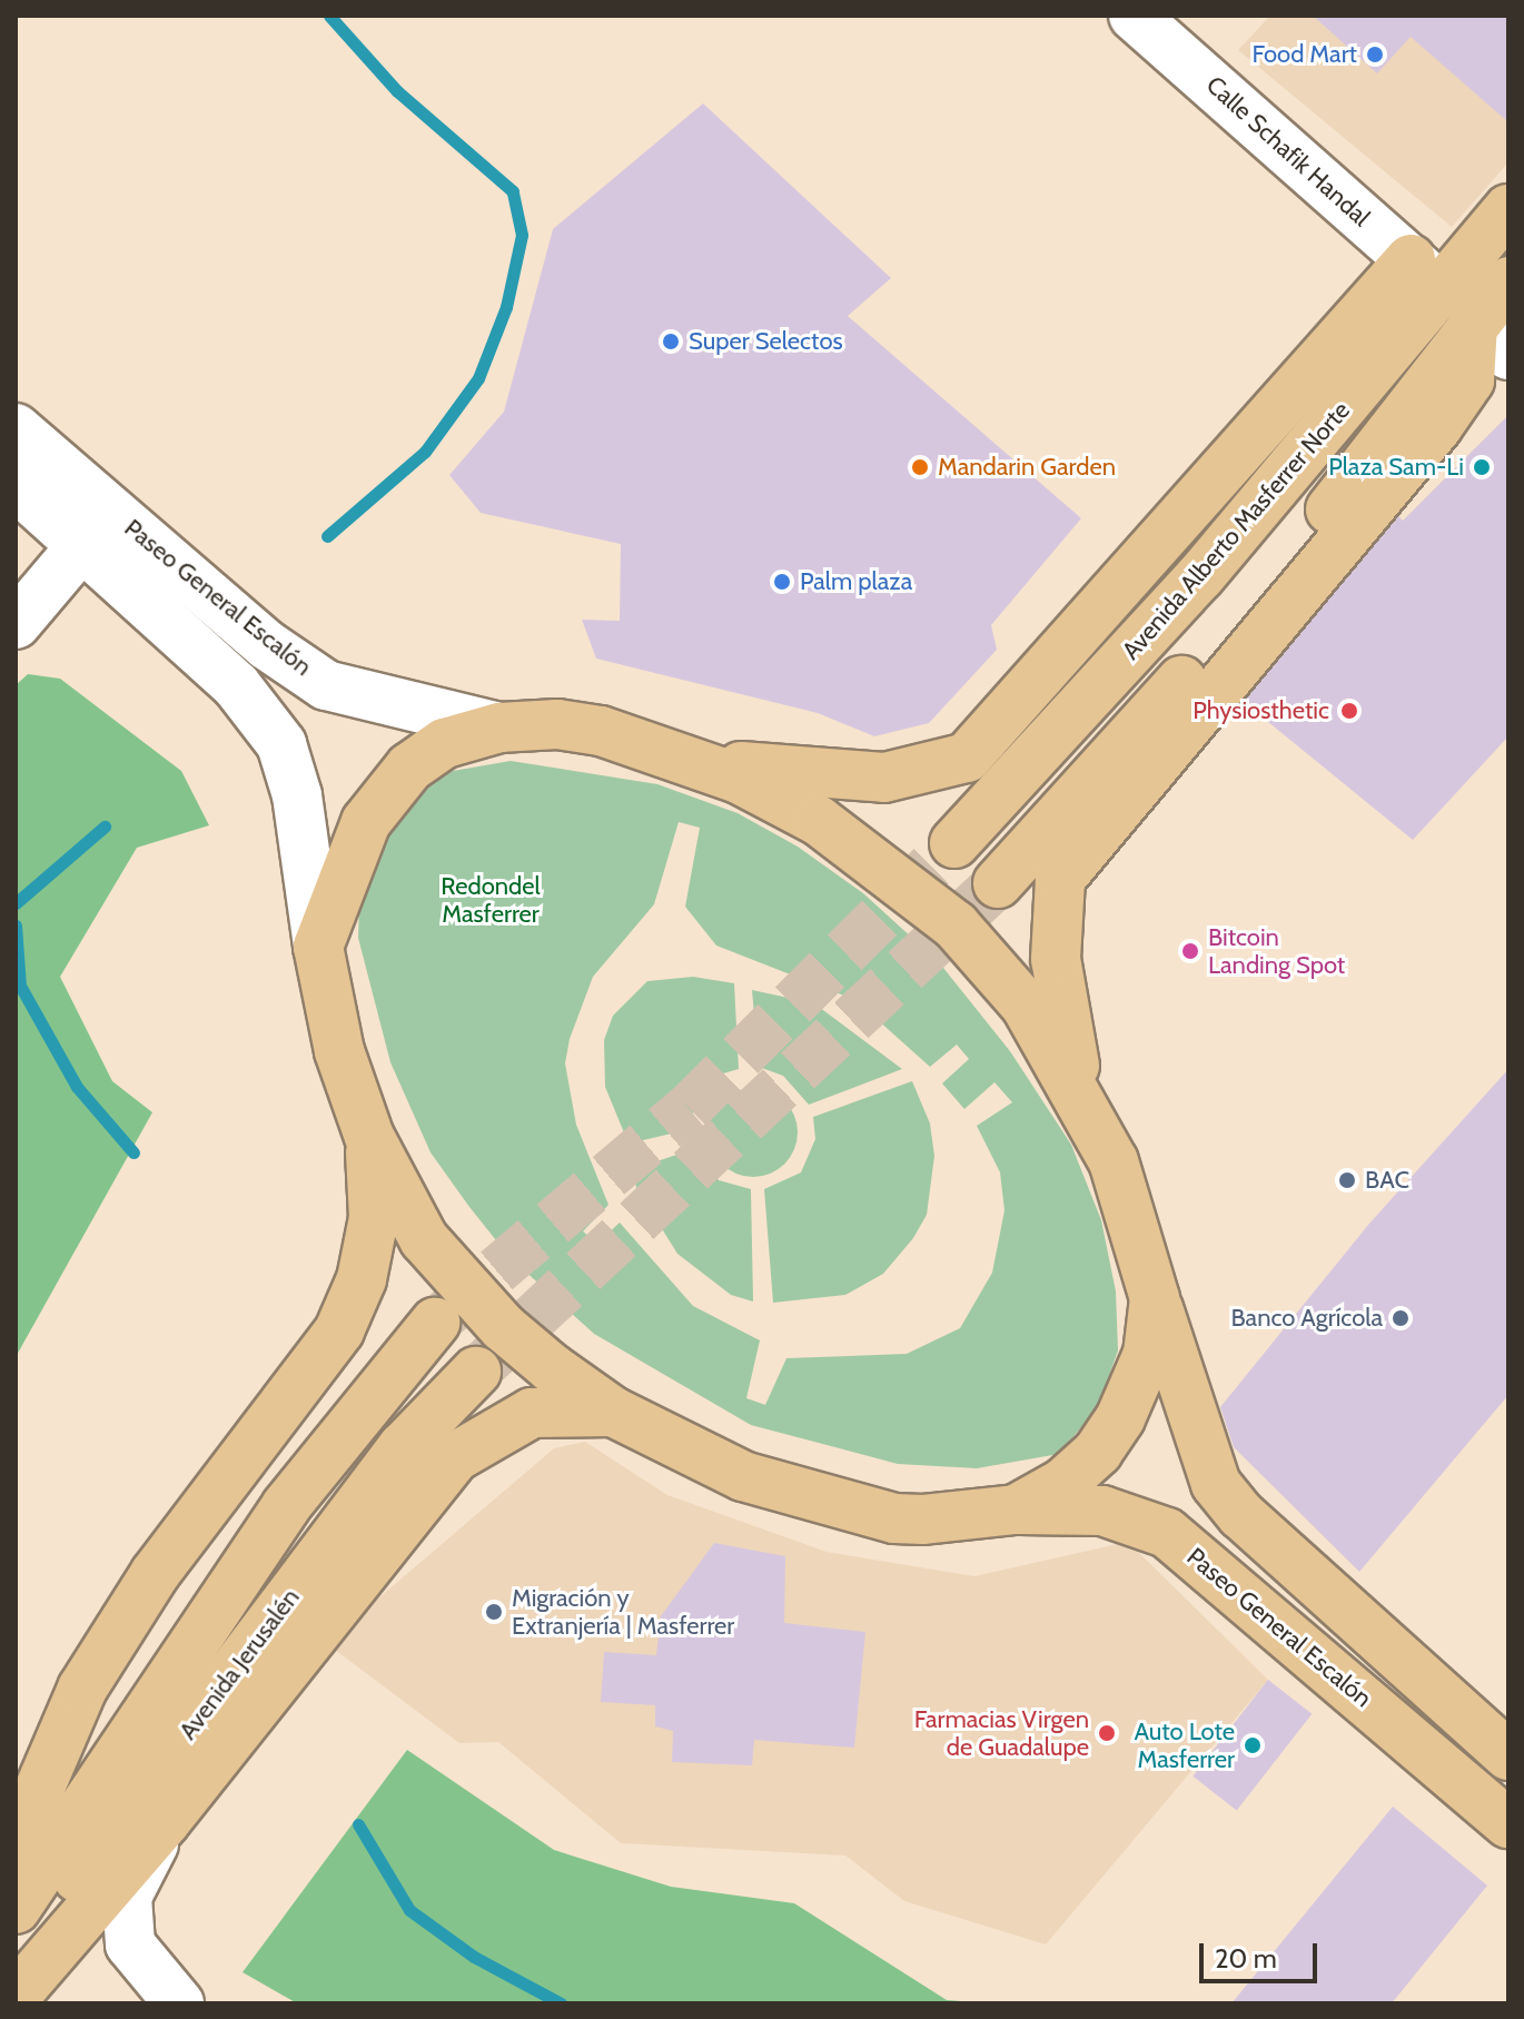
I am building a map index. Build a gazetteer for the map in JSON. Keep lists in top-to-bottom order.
{
  "streets": {
    "main road": ["Avenida Alberto Masferrer Norte", "Paseo General Escalón", "Avenida Jerusalén"],
    "street": ["Calle Schafik Handal"]
  },
  "crossings": [
    ["Calle Schafik Handal", "Avenida Alberto Masferrer Norte"]
  ],
  "parks": ["Redondel Masferrer"],
  "places": [
    "Food Mart",
    "Super Selectos",
    "Mandarin Garden",
    "Plaza Sam-Li",
    "Palm plaza",
    "Physiosthetic",
    "Bitcoin Landing Spot",
    "BAC",
    "Banco Agrícola",
    "Migración y Extranjería | Masferrer",
    "Farmacias Virgen de Guadalupe",
    "Auto Lote Masferrer"
  ],
  "scale_bar": "20 m"
}
